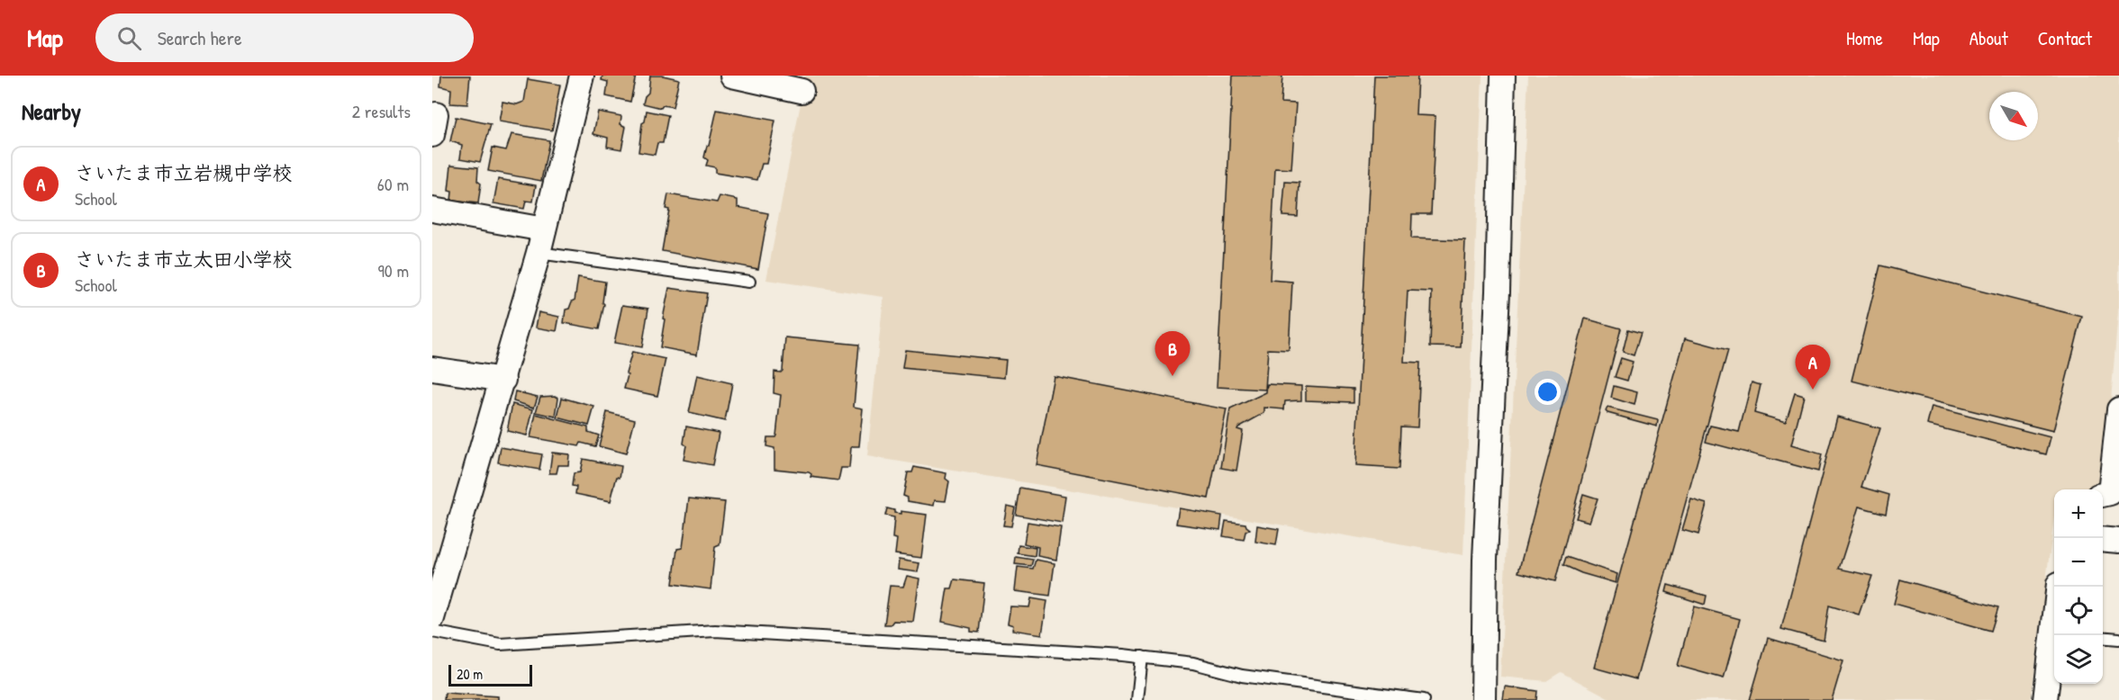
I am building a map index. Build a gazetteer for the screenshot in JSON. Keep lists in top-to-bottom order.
{
  "scale_bar": "20 m",
  "north": "bottom right",
  "page": {
    "header": "Map",
    "search": "Search here",
    "nav": [
      "Home",
      "Map",
      "About",
      "Contact"
    ],
    "heading": ["Nearby", "2 results"],
    "list": [
      {
        "mark": "A",
        "name": "さいたま市立岩槻中学校",
        "note": "School",
        "value": "60 m"
      },
      {
        "mark": "B",
        "name": "さいたま市立太田小学校",
        "note": "School",
        "value": "90 m"
      }
    ],
    "pins": ["B", "A"],
    "map_buttons": ["+", "−"],
    "scale": "20 m"
  }
}
